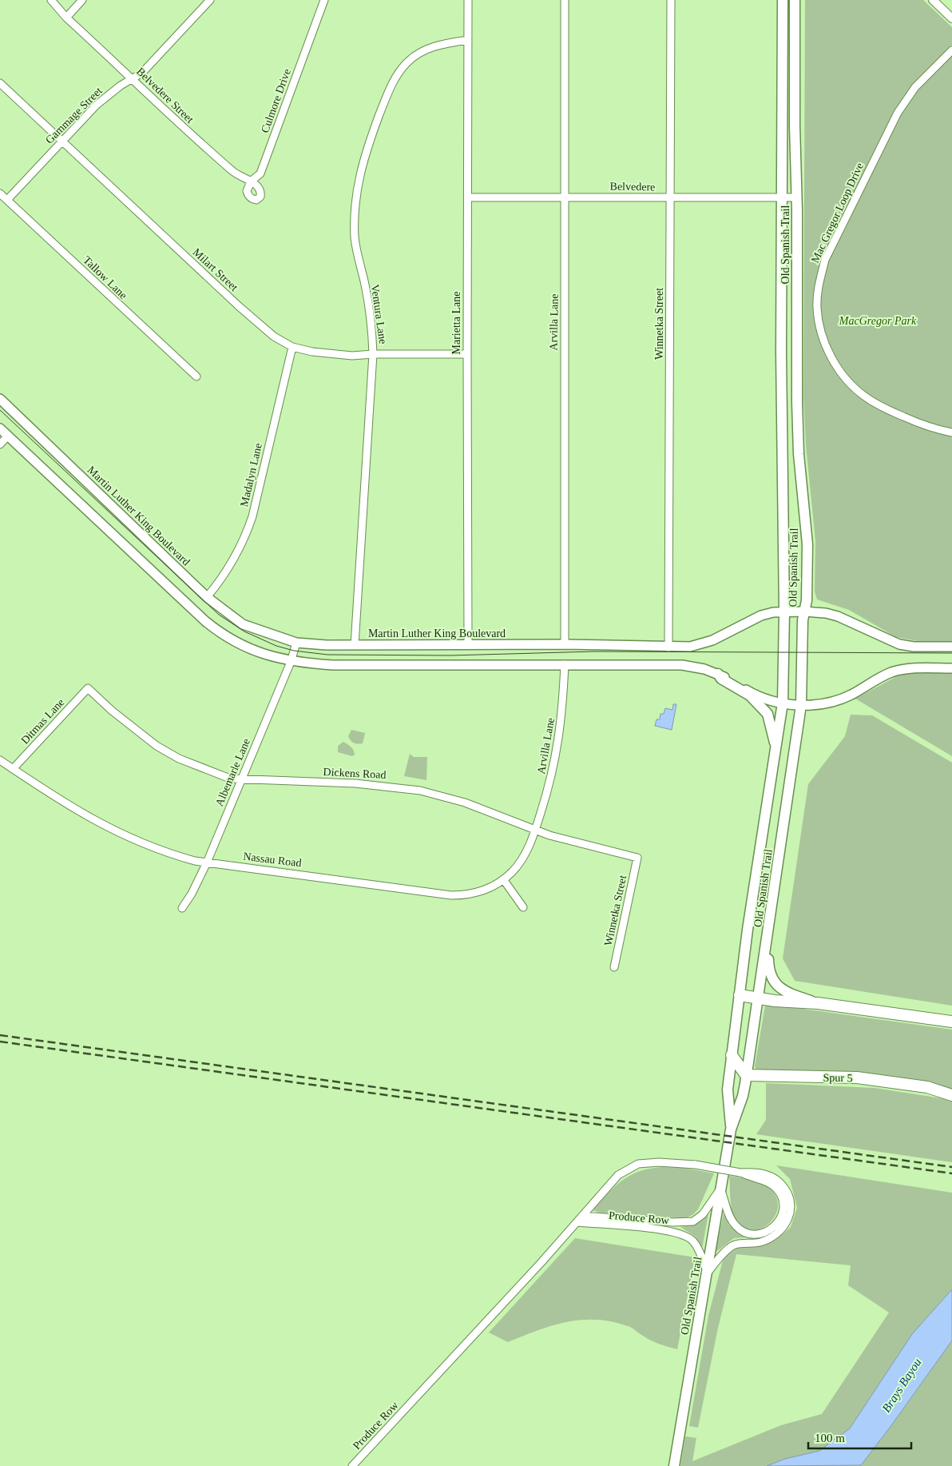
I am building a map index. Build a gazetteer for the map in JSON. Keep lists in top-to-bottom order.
{
  "streets": {
    "highway": ["Spur 5"],
    "main road": ["Old Spanish Trail", "Martin Luther King Boulevard"],
    "street": [
      "Belvedere Street",
      "Culmore Drive",
      "Gammage Street",
      "Belvedere",
      "Mac Gregor Loop Drive",
      "Milart Street",
      "Tallow Lane",
      "Ventura Lane",
      "Arvilla Lane",
      "Marietta Lane",
      "Winnetka Street",
      "Madalyn Lane",
      "Ditmas Lane",
      "Albemarle Lane",
      "Dickens Road",
      "Nassau Road",
      "Produce Row"
    ]
  },
  "crossings": [
    ["Belvedere Street", "Culmore Drive"],
    ["Belvedere Street", "Gammage Street"],
    ["Gammage Street", "Milart Street"],
    ["Gammage Street", "Tallow Lane"],
    ["Belvedere", "Old Spanish Trail"],
    ["Belvedere", "Arvilla Lane"],
    ["Belvedere", "Marietta Lane"],
    ["Belvedere", "Winnetka Street"],
    ["Old Spanish Trail", "Martin Luther King Boulevard"],
    ["Old Spanish Trail", "Spur 5"],
    ["Old Spanish Trail", "Produce Row"],
    ["Milart Street", "Ventura Lane"],
    ["Milart Street", "Marietta Lane"],
    ["Milart Street", "Madalyn Lane"],
    ["Ventura Lane", "Marietta Lane"],
    ["Ventura Lane", "Martin Luther King Boulevard"],
    ["Arvilla Lane", "Martin Luther King Boulevard"],
    ["Arvilla Lane", "Dickens Road"],
    ["Arvilla Lane", "Nassau Road"],
    ["Marietta Lane", "Martin Luther King Boulevard"],
    ["Winnetka Street", "Martin Luther King Boulevard"],
    ["Winnetka Street", "Dickens Road"],
    ["Madalyn Lane", "Martin Luther King Boulevard"],
    ["Martin Luther King Boulevard", "Albemarle Lane"],
    ["Ditmas Lane", "Dickens Road"],
    ["Ditmas Lane", "Nassau Road"],
    ["Albemarle Lane", "Dickens Road"],
    ["Albemarle Lane", "Nassau Road"],
    ["Dickens Road", "Nassau Road"]
  ],
  "water": ["Brays Bayou"],
  "parks": ["MacGregor Park"],
  "scale_bar": "100 m"
}
